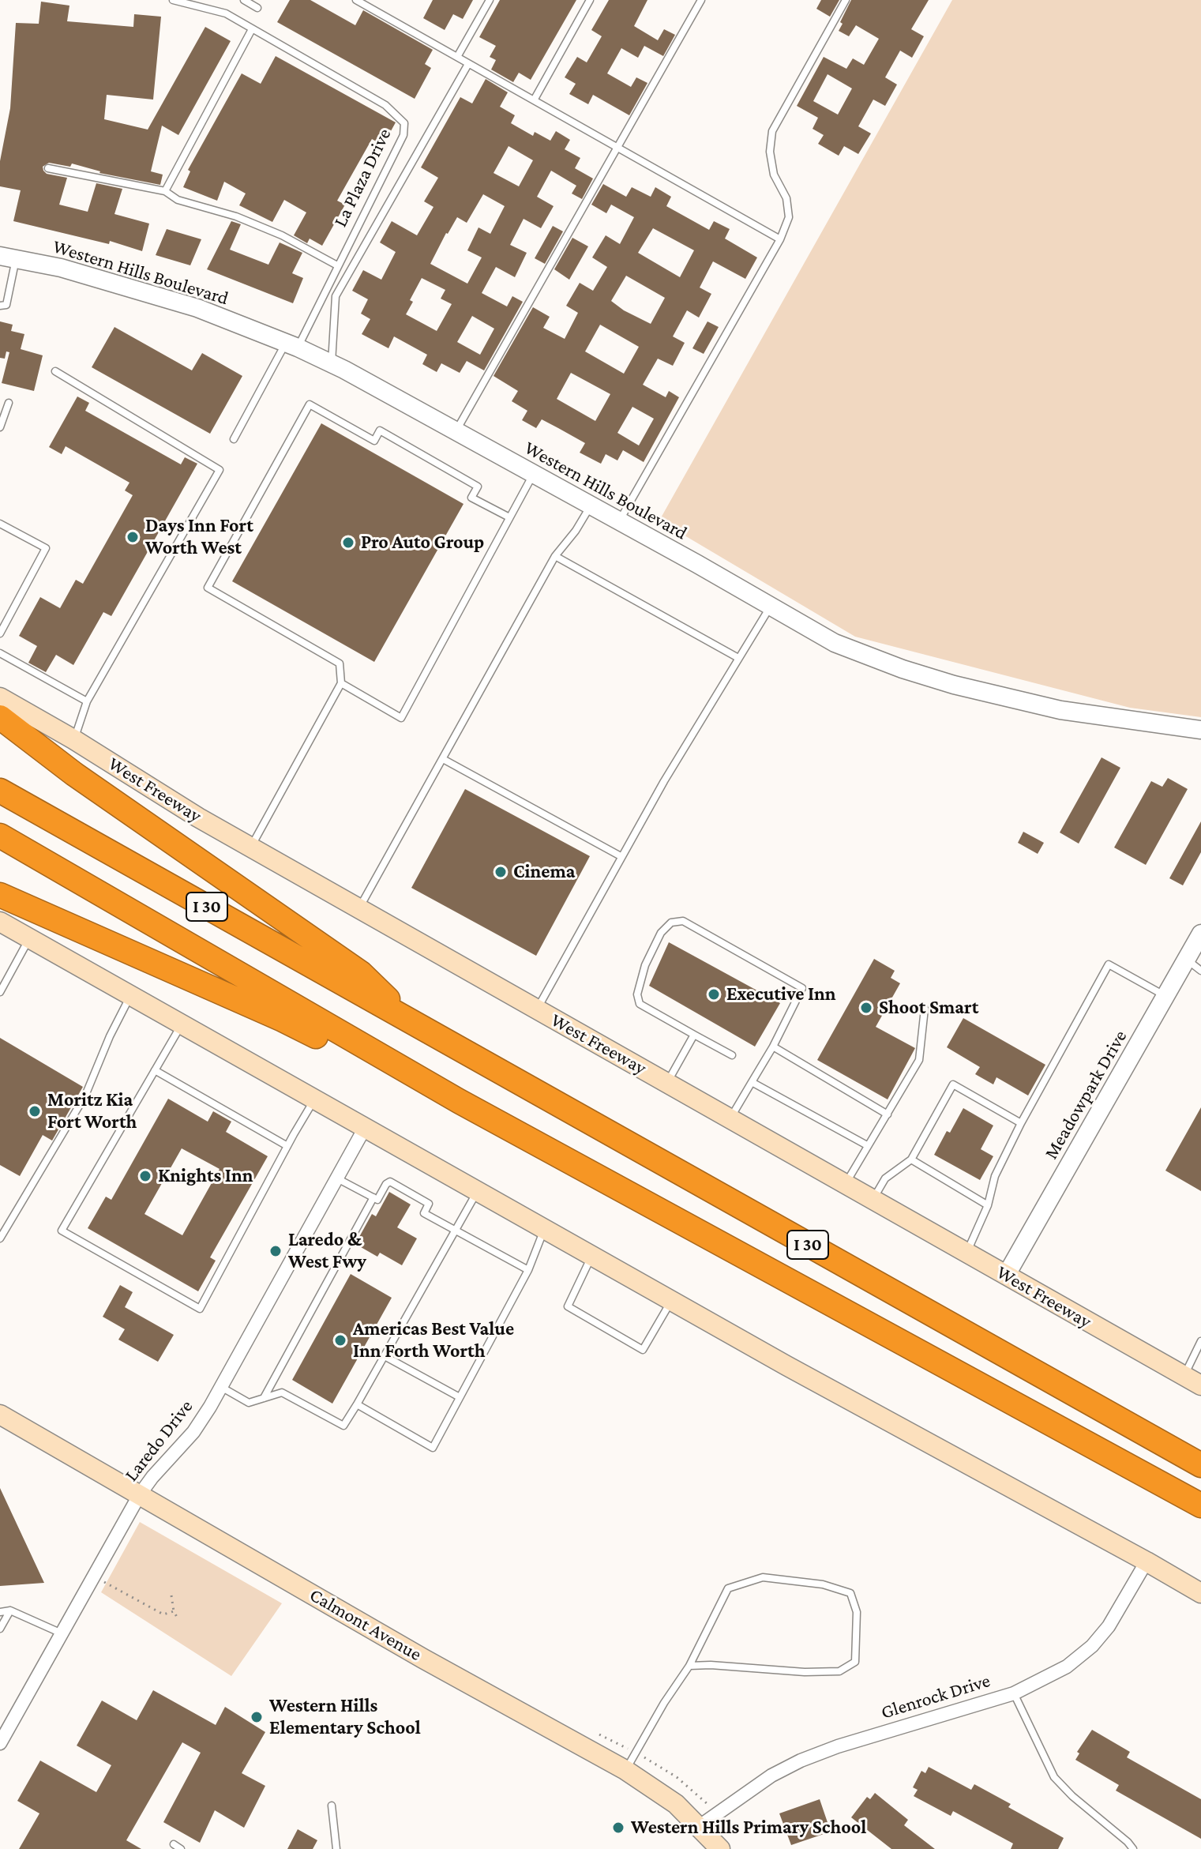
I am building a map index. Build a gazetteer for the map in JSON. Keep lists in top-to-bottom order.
{
  "streets": {
    "highway": ["I 30"],
    "main road": ["West Freeway", "Calmont Avenue"],
    "street": [
      "Western Hills Boulevard",
      "Meadowpark Drive",
      "Laredo Drive",
      "Glenrock Drive"
    ],
    "lane": ["La Plaza Drive"]
  },
  "crossings": [
    ["La Plaza Drive", "Western Hills Boulevard"],
    ["West Freeway", "Meadowpark Drive"],
    ["Laredo Drive", "Calmont Avenue"],
    ["Calmont Avenue", "Glenrock Drive"]
  ],
  "places": [
    "Days Inn Fort Worth West",
    "Pro Auto Group",
    "Cinema",
    "Executive Inn",
    "Shoot Smart",
    "Moritz Kia Fort Worth",
    "Knights Inn",
    "Laredo & West Fwy",
    "Americas Best Value Inn Forth Worth",
    "Western Hills Elementary School",
    "Western Hills Primary School"
  ]
}
